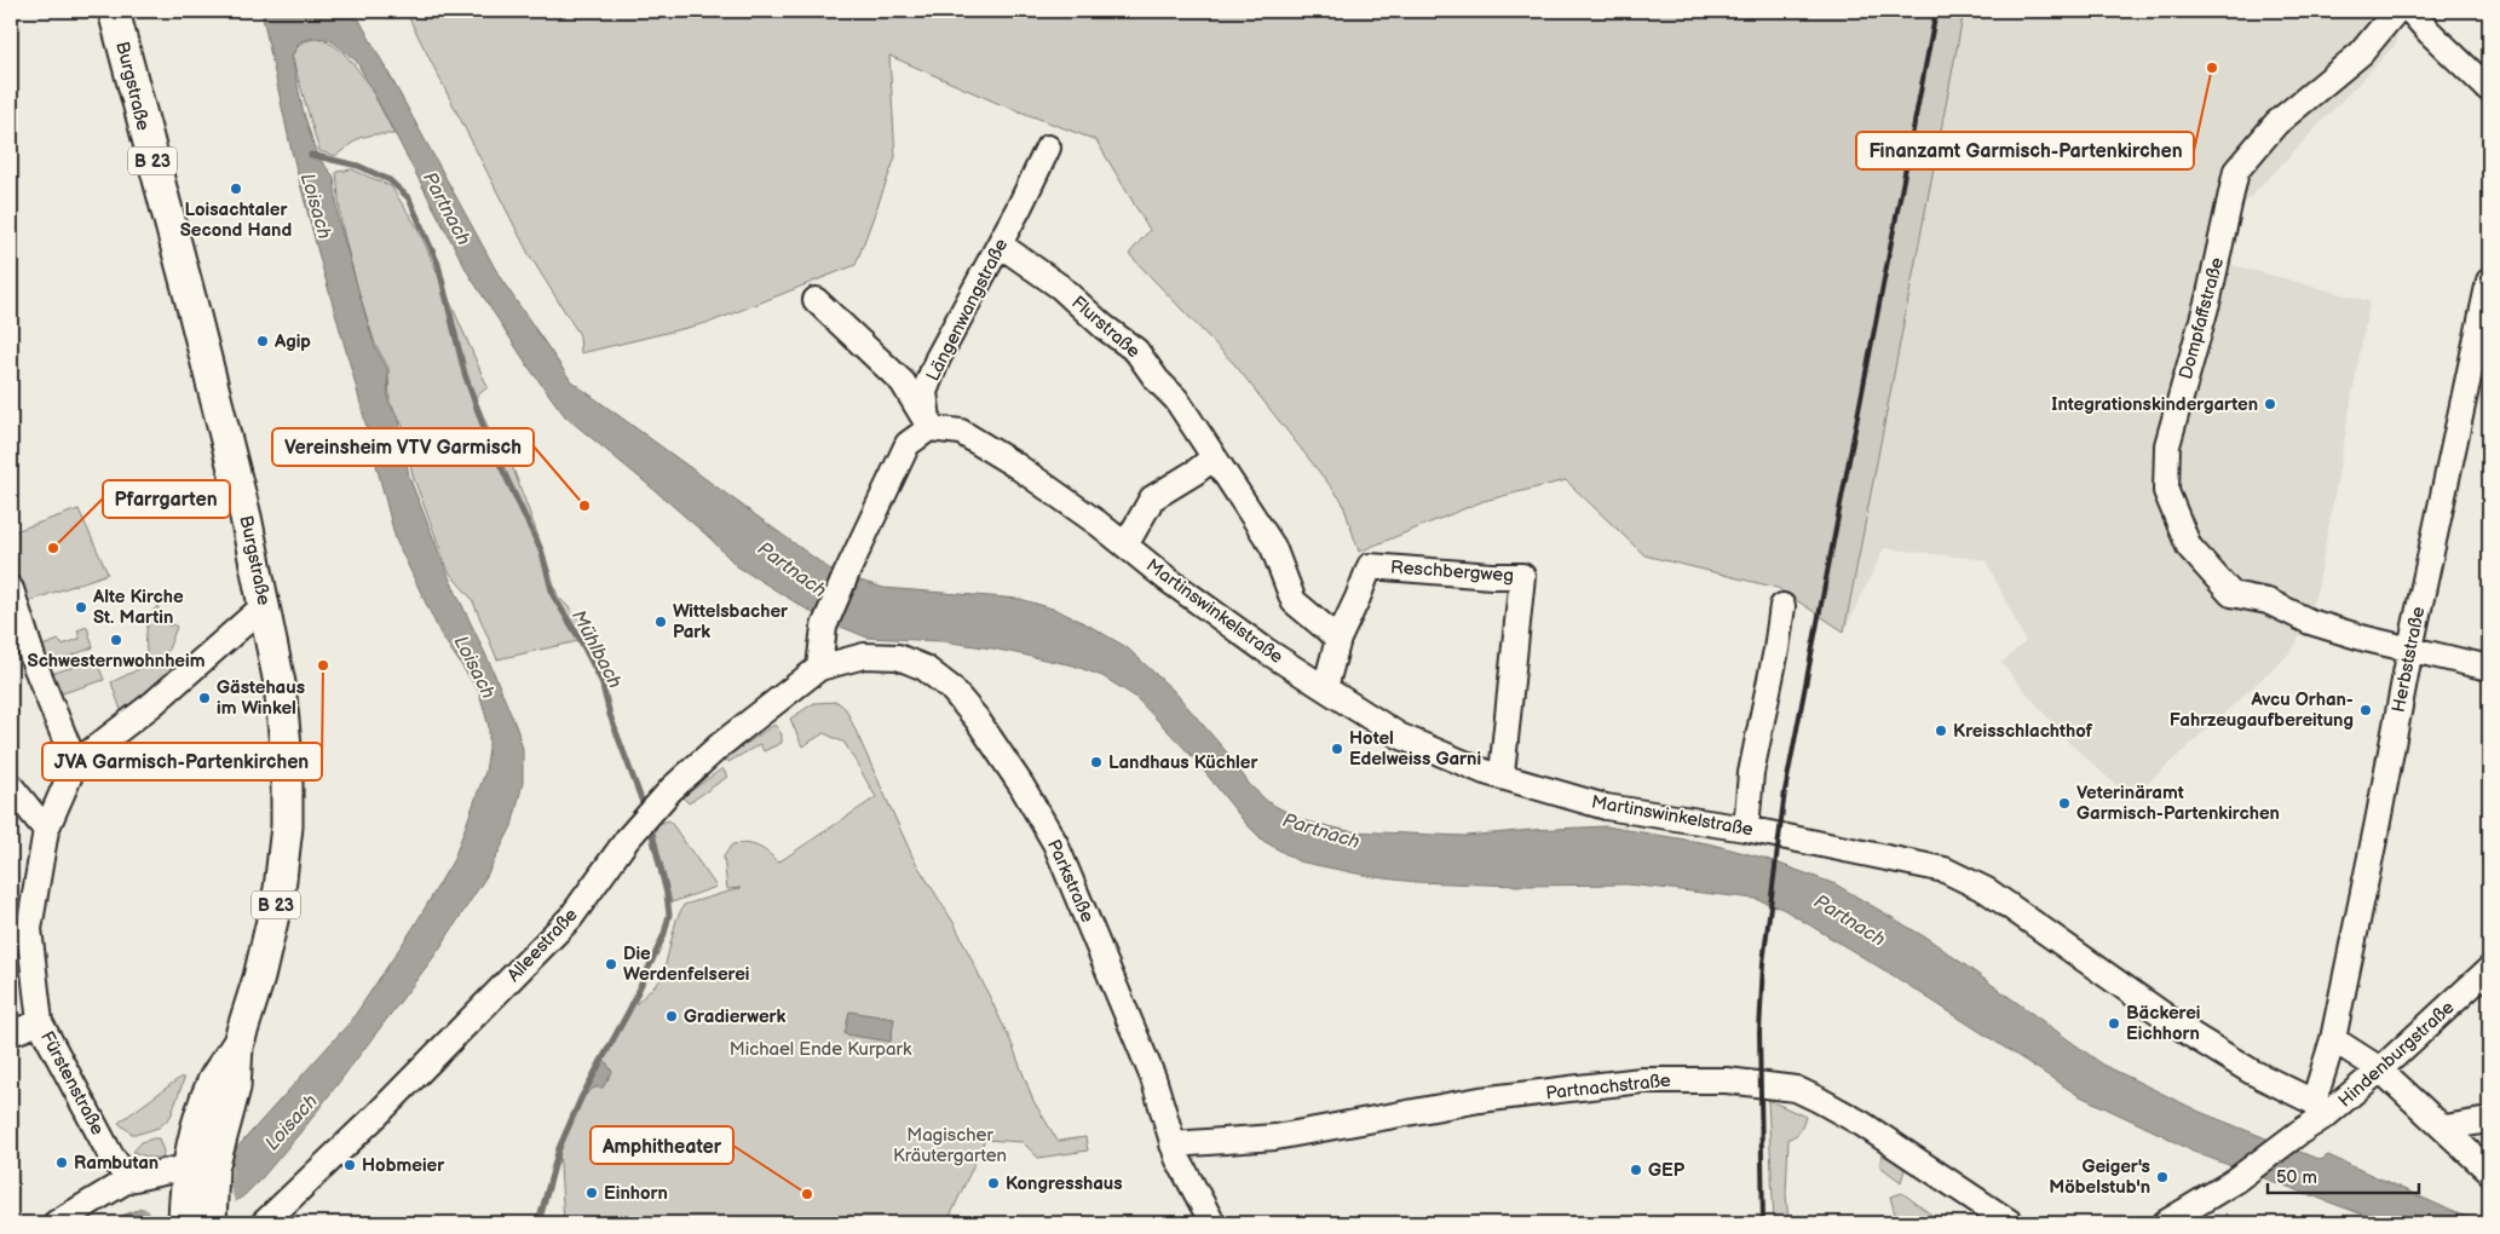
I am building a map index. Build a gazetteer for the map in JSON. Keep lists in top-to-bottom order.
{
  "streets": {
    "main road": ["Burgstraße", "B 23"],
    "street": [
      "Längenwangstraße",
      "Dompfaffstraße",
      "Flurstraße",
      "Reschbergweg",
      "Martinswinkelstraße",
      "Herbststraße",
      "Parkstraße",
      "Alleestraße",
      "Hindenburgstraße",
      "Fürstenstraße",
      "Partnachstraße"
    ]
  },
  "crossings": [
    ["Burgstraße", "B 23"],
    ["Burgstraße", "Fürstenstraße"],
    ["Längenwangstraße", "Flurstraße"],
    ["Längenwangstraße", "Martinswinkelstraße"],
    ["Dompfaffstraße", "Herbststraße"],
    ["Flurstraße", "Reschbergweg"],
    ["Reschbergweg", "Martinswinkelstraße"],
    ["Martinswinkelstraße", "Herbststraße"],
    ["Martinswinkelstraße", "Hindenburgstraße"],
    ["Herbststraße", "Hindenburgstraße"],
    ["Parkstraße", "Alleestraße"],
    ["Parkstraße", "Partnachstraße"]
  ],
  "water": ["Loisach", "Partnach", "Mühlbach"],
  "parks": ["Michael Ende Kurpark", "Magischer Kräutergarten"],
  "places": [
    "Finanzamt Garmisch-Partenkirchen",
    "Loisachtaler Second Hand",
    "Agip",
    "Integrationskindergarten",
    "Vereinsheim VTV Garmisch",
    "Pfarrgarten",
    "Alte Kirche St. Martin",
    "Wittelsbacher Park",
    "Schwesternwohnheim",
    "JVA Garmisch-Partenkirchen",
    "Gästehaus im Winkel",
    "Avcu Orhan- Fahrzeugaufbereitung",
    "Kreisschlachthof",
    "Hotel Edelweiss Garni",
    "Landhaus Küchler",
    "Veterinäramt Garmisch-Partenkirchen",
    "Die Werdenfelserei",
    "Gradierwerk",
    "Bäckerei Eichhorn",
    "Rambutan",
    "Hobmeier",
    "GEP",
    "Geiger's Möbelstub'n",
    "Kongresshaus",
    "Einhorn",
    "Amphitheater"
  ],
  "scale_bar": "50 m"
}
